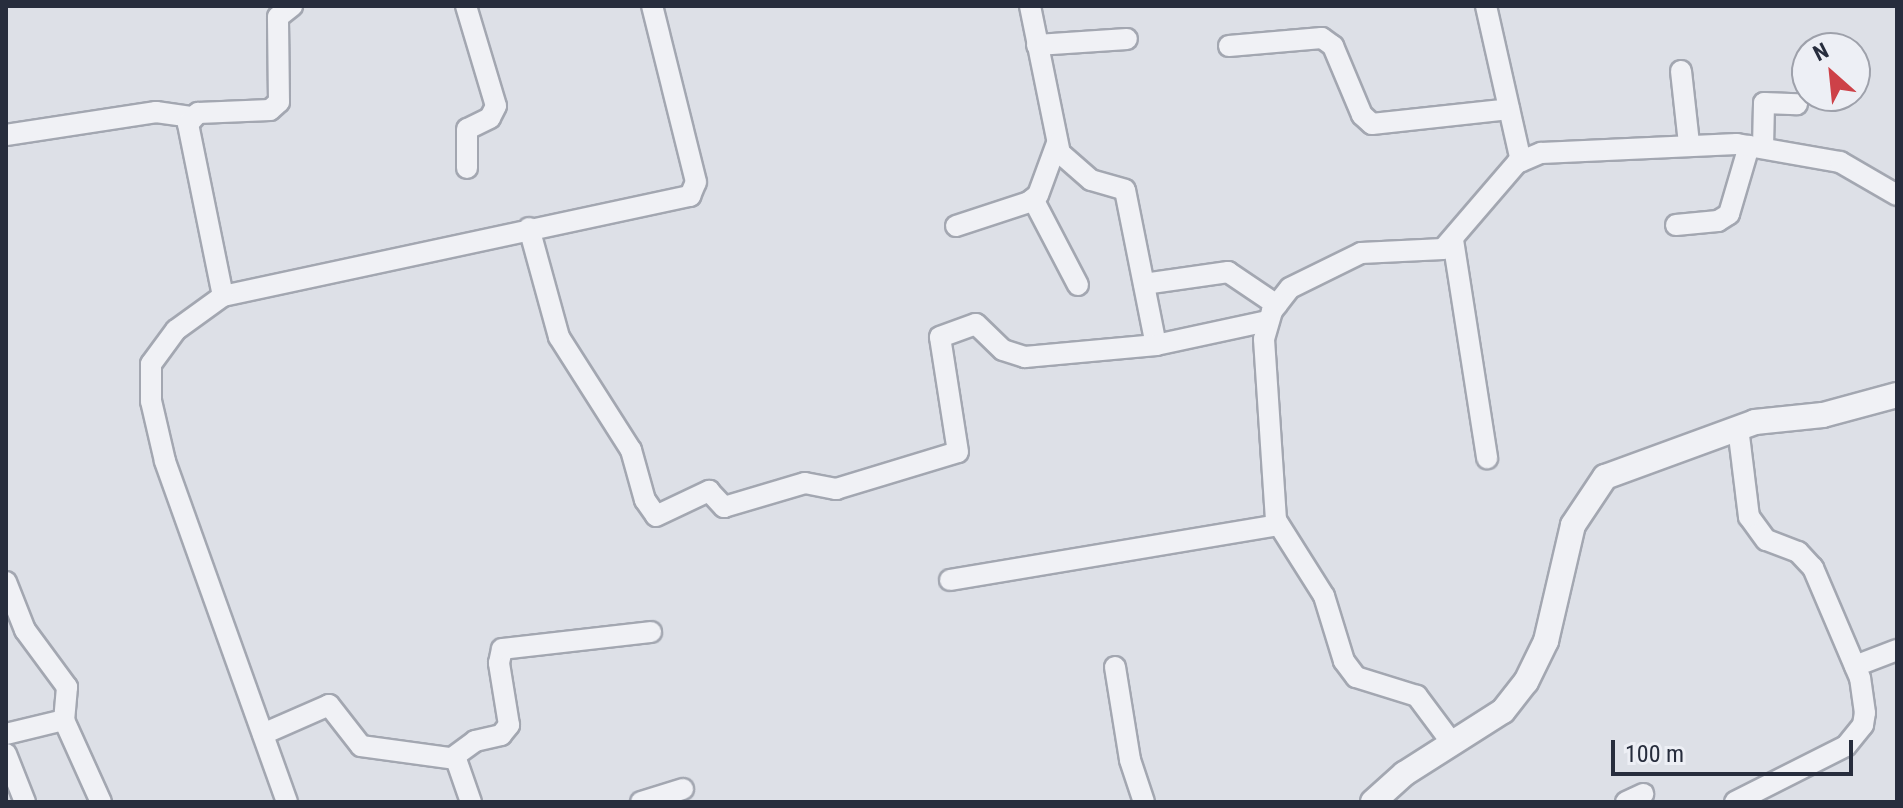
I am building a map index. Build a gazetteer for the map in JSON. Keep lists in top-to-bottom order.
{
  "scale_bar": "100 m",
  "north": "top left"
}
